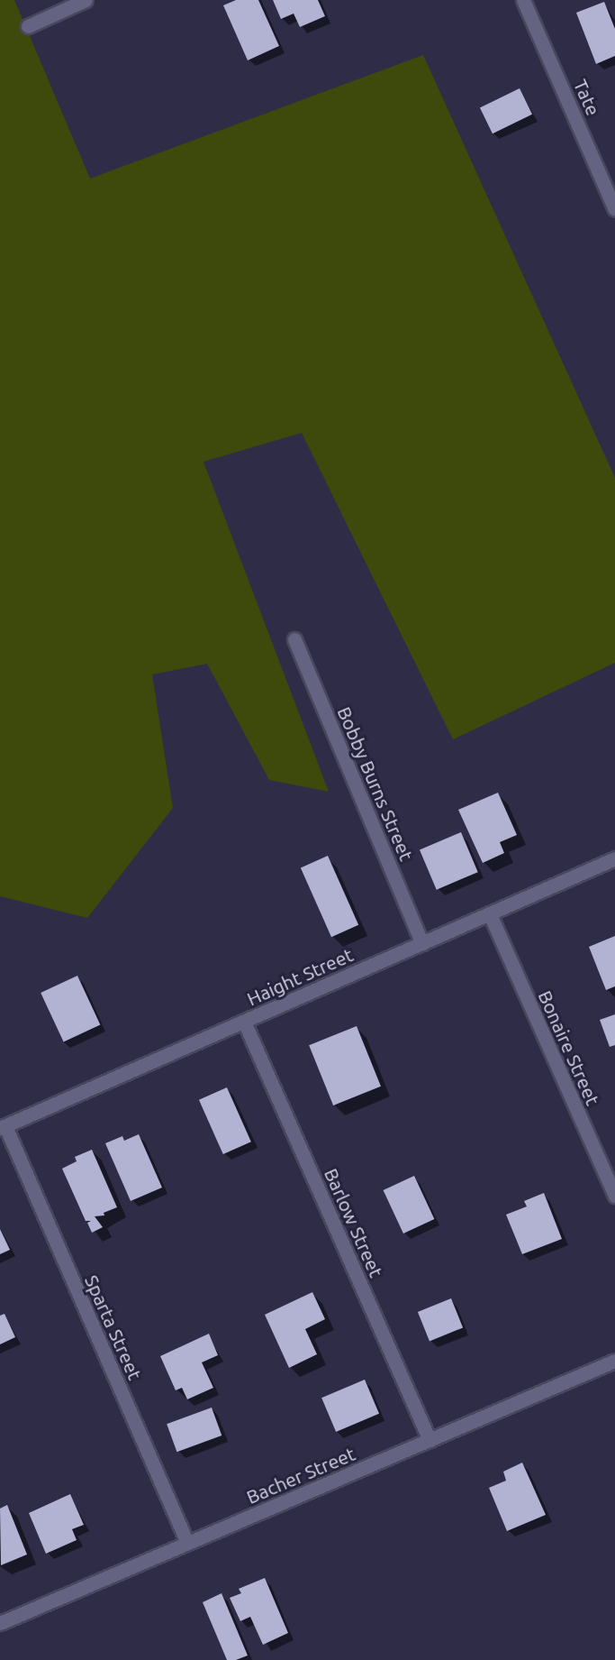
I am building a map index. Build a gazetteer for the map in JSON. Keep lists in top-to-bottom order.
{
  "streets": {
    "street": [
      "Tate",
      "Bobby Burns Street",
      "Haight Street",
      "Bonaire Street",
      "Barlow Street",
      "Sparta Street",
      "Bacher Street"
    ]
  },
  "crossings": [
    ["Bobby Burns Street", "Haight Street"],
    ["Haight Street", "Bonaire Street"],
    ["Haight Street", "Barlow Street"],
    ["Haight Street", "Sparta Street"],
    ["Barlow Street", "Bacher Street"],
    ["Sparta Street", "Bacher Street"]
  ]
}
